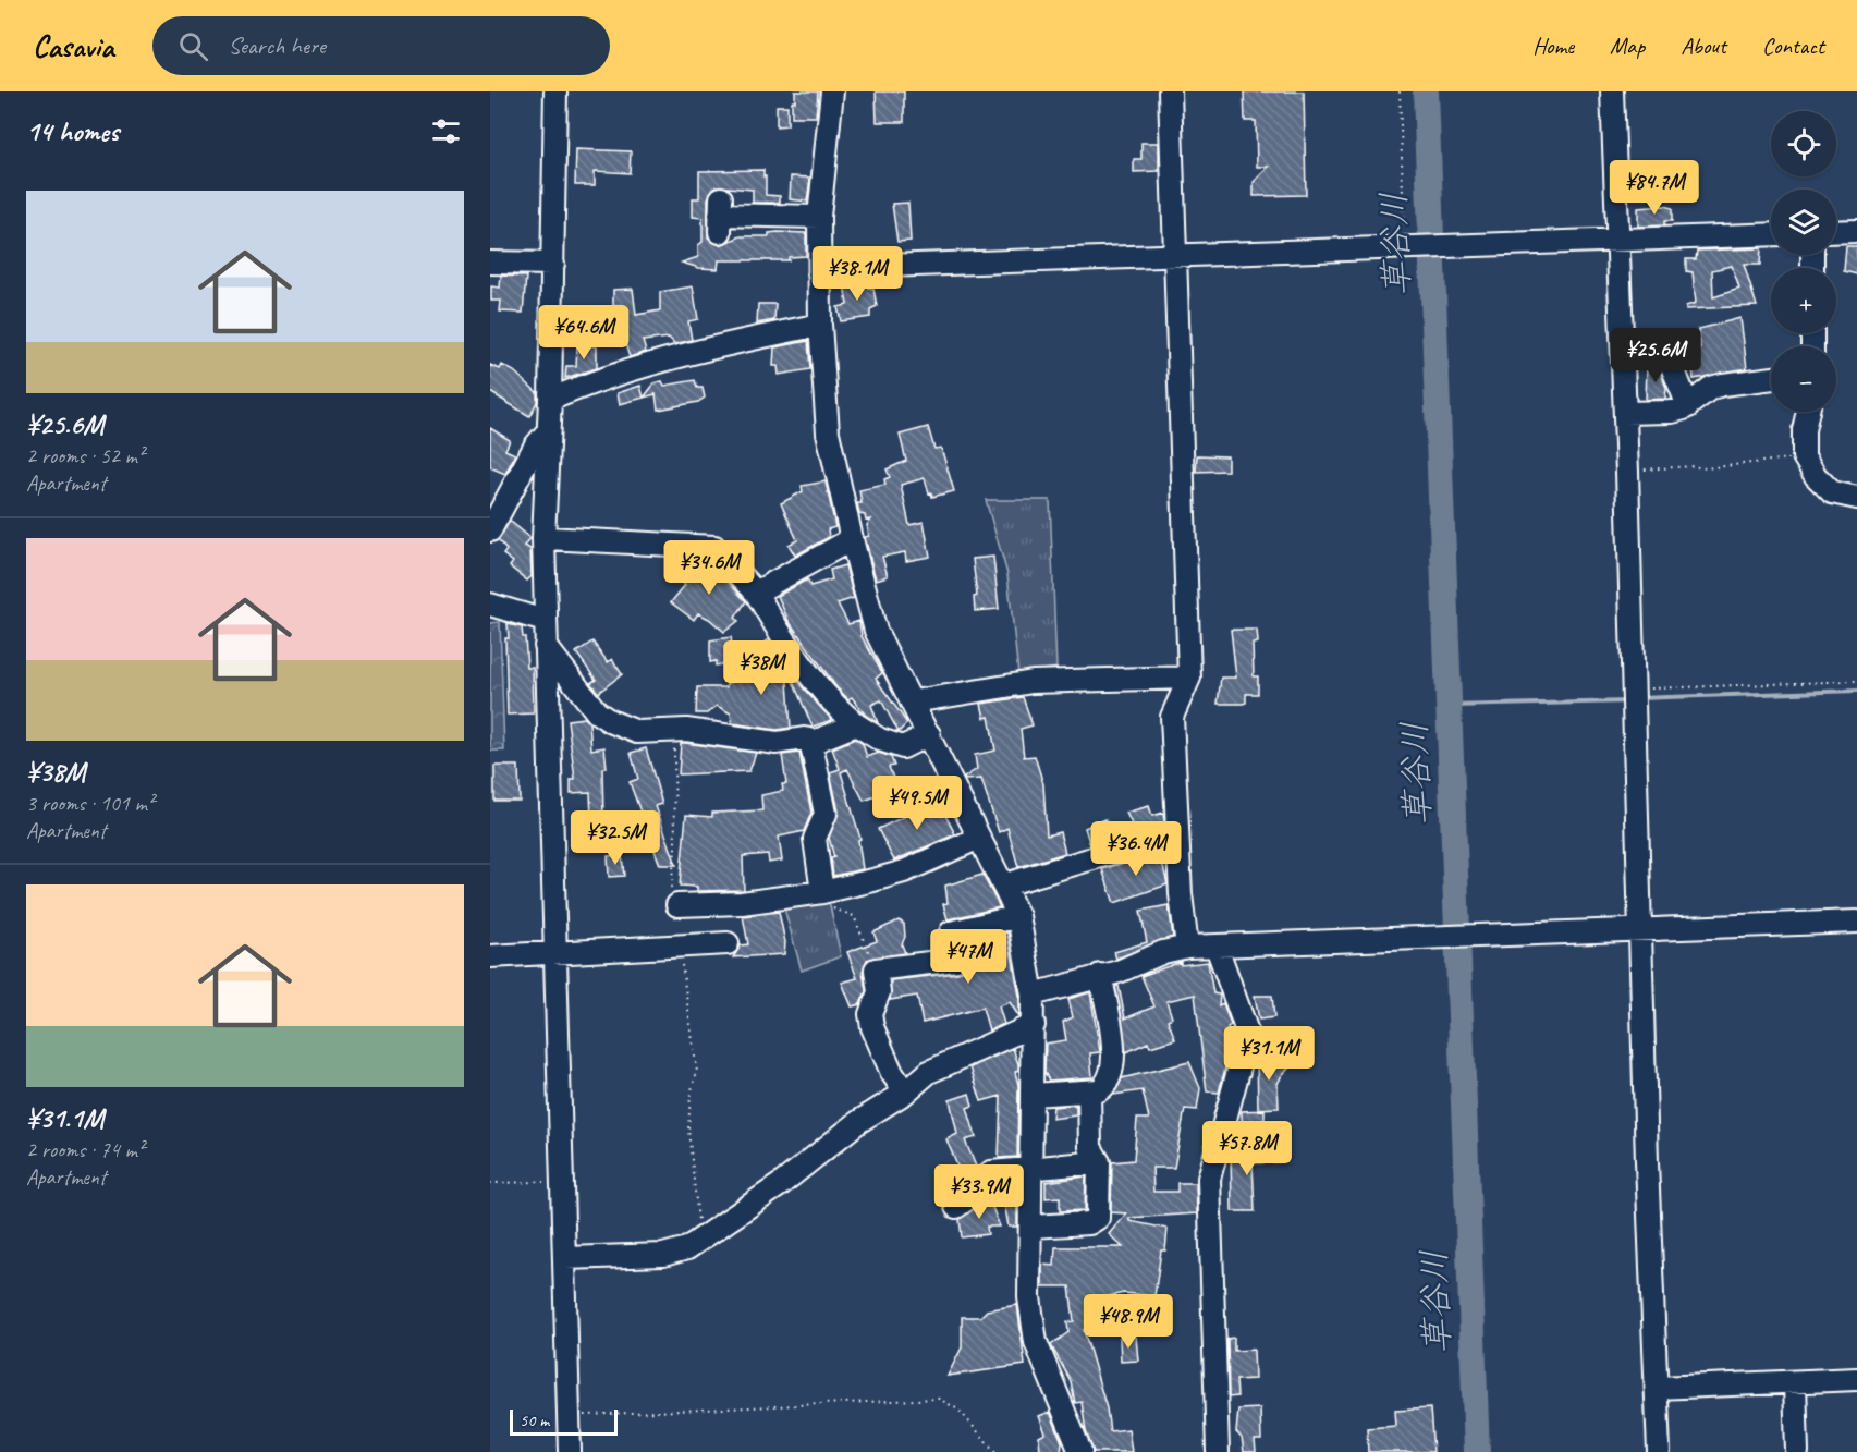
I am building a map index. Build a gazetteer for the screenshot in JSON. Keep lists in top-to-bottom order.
{
  "water": ["草谷川"],
  "scale_bar": "50 m",
  "page": {
    "header": "Casavia",
    "search": "Search here",
    "nav": [
      "Home",
      "Map",
      "About",
      "Contact"
    ],
    "heading": "14 homes",
    "map_buttons": ["+", "−"],
    "price": [
      "¥84.7M",
      "¥38.1M",
      "¥64.6M",
      "¥25.6M",
      "¥34.6M",
      "¥38M",
      "¥49.5M",
      "¥32.5M",
      "¥36.4M",
      "¥47M",
      "¥31.1M",
      "¥57.8M",
      "¥33.9M",
      "¥48.9M"
    ],
    "list": [
      {
        "name": "¥25.6M",
        "note": "2 rooms · 52 m² · Apartment"
      },
      {
        "name": "¥38M",
        "note": "3 rooms · 101 m² · Apartment"
      },
      {
        "name": "¥31.1M",
        "note": "2 rooms · 74 m² · Apartment"
      }
    ],
    "scale": "50 m"
  }
}
